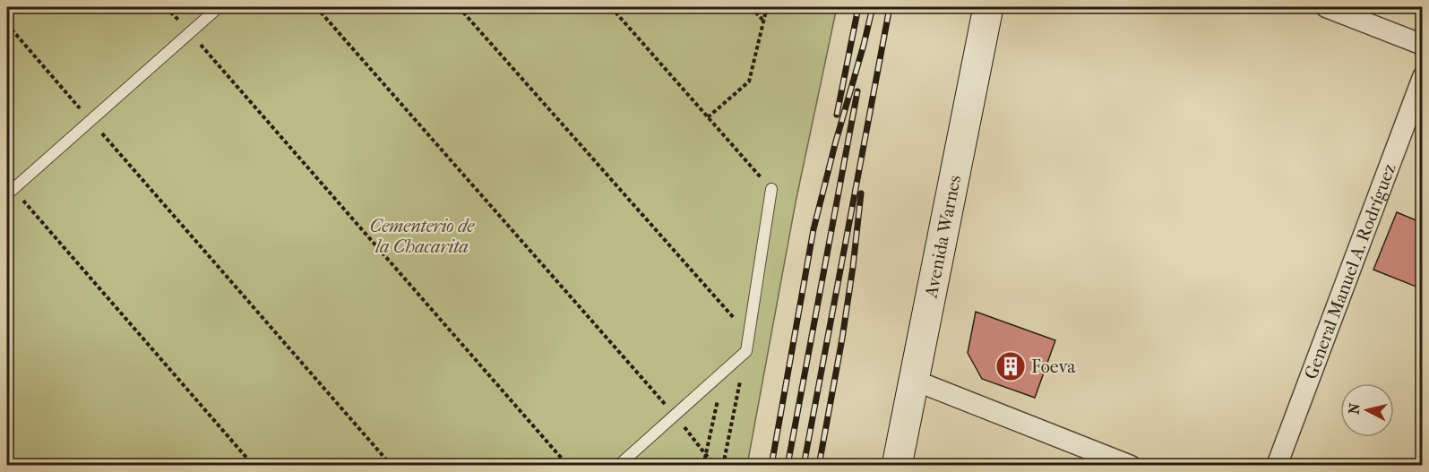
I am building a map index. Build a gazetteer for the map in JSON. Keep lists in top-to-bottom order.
{
  "streets": {
    "main road": ["Avenida Warnes"],
    "street": ["General Manuel A. Rodríguez"]
  },
  "parks": ["Cementerio de la Chacarita"],
  "places": {
    "building": ["Foeva"]
  },
  "north": "left"
}
